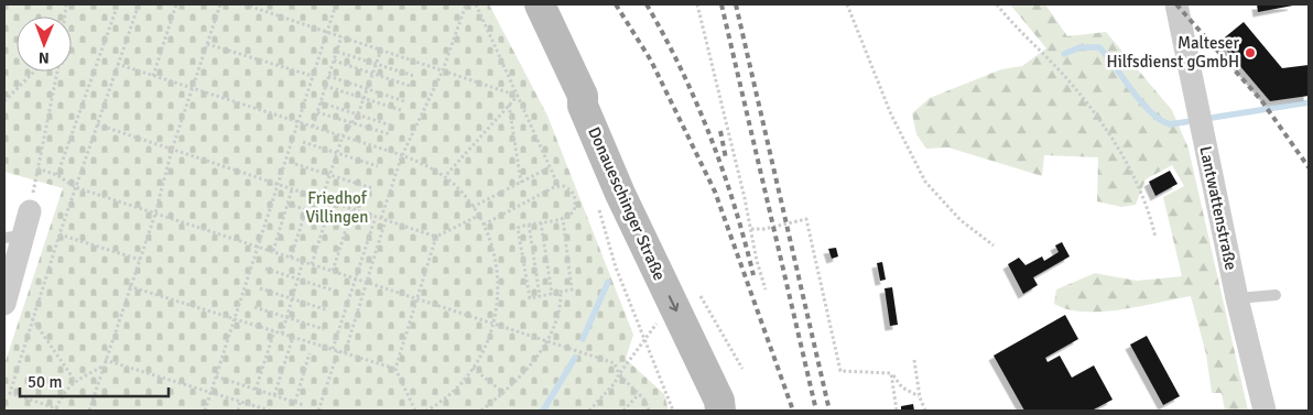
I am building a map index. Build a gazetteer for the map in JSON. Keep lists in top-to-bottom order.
{
  "streets": {
    "main road": ["Donaueschinger Straße"],
    "street": ["Lantwattenstraße"]
  },
  "one_way": ["Donaueschinger Straße"],
  "parks": ["Friedhof Villingen"],
  "places": ["Malteser Hilfsdienst gGmbH"],
  "scale_bar": "50 m",
  "north": "bottom"
}
